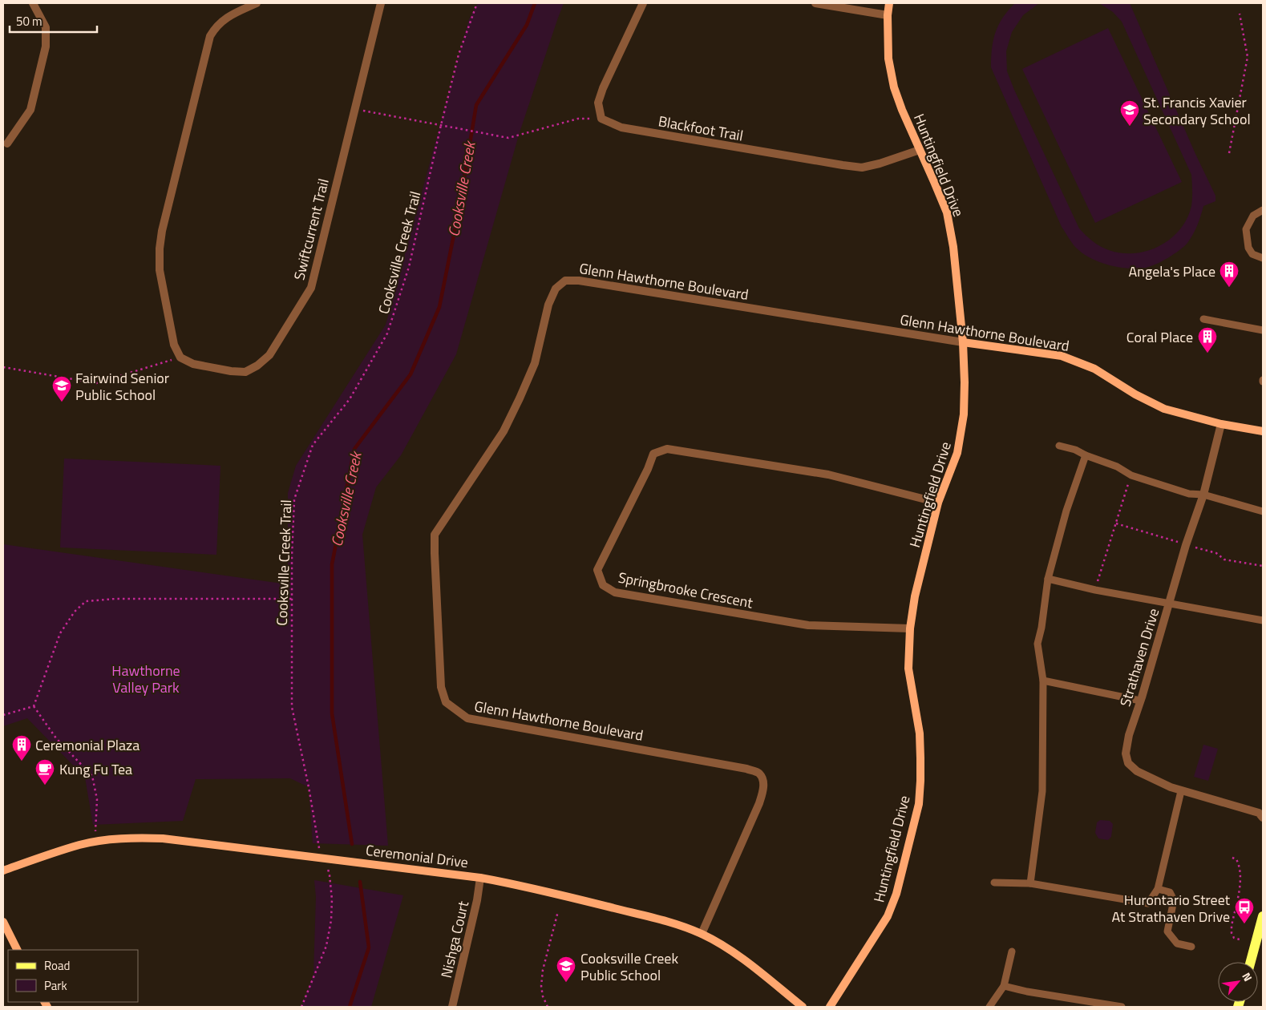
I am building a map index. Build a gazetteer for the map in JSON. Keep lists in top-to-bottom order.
{
  "streets": {
    "street": [
      "Blackfoot Trail",
      "Huntingfield Drive",
      "Swiftcurrent Trail",
      "Glenn Hawthorne Boulevard",
      "Springbrooke Crescent",
      "Strathaven Drive",
      "Ceremonial Drive",
      "Nishga Court"
    ],
    "path": ["Cooksville Creek Trail"]
  },
  "crossings": [
    ["Blackfoot Trail", "Huntingfield Drive"],
    ["Huntingfield Drive", "Glenn Hawthorne Boulevard"],
    ["Huntingfield Drive", "Springbrooke Crescent"],
    ["Cooksville Creek Trail", "Ceremonial Drive"],
    ["Glenn Hawthorne Boulevard", "Strathaven Drive"],
    ["Glenn Hawthorne Boulevard", "Ceremonial Drive"],
    ["Ceremonial Drive", "Nishga Court"]
  ],
  "water": ["Cooksville Creek"],
  "parks": ["Hawthorne Valley Park"],
  "places": {
    "school or university": ["St. Francis Xavier Secondary School", "Fairwind Senior Public School", "Cooksville Creek Public School"],
    "building": ["Angela's Place", "Coral Place", "Ceremonial Plaza"],
    "cafe": ["Kung Fu Tea"],
    "bus stop": ["Hurontario Street At Strathaven Drive"]
  },
  "legend": ["Road", "Park"],
  "scale_bar": "50 m",
  "north": "top right"
}
